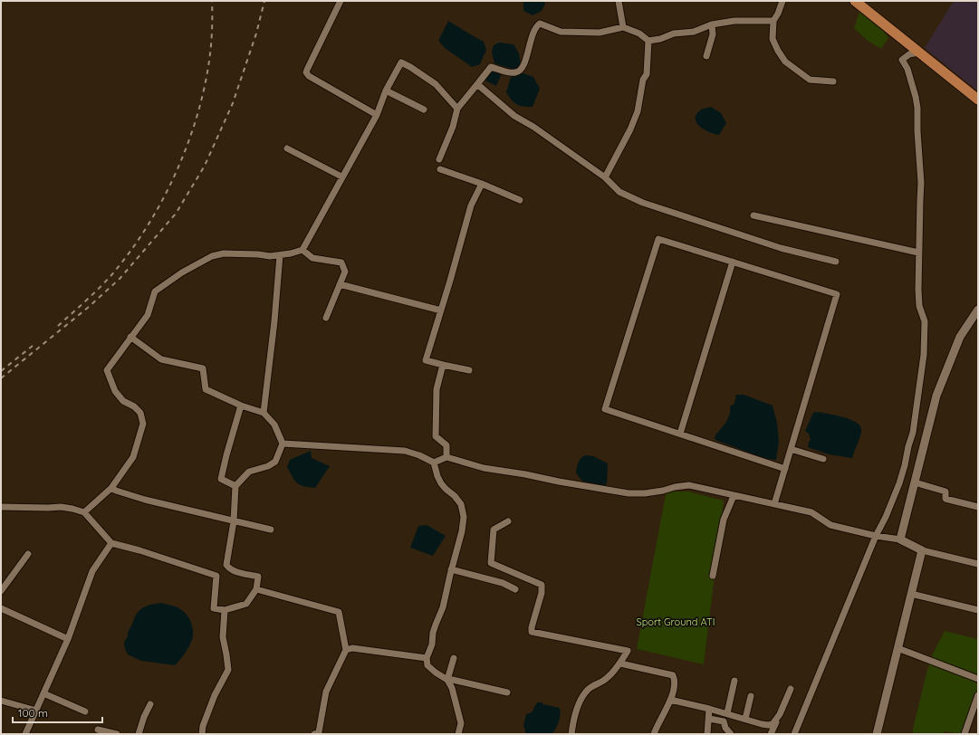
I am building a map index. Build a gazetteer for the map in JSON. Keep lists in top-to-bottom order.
{
  "parks": ["Sport Ground ATI"],
  "scale_bar": "100 m"
}
